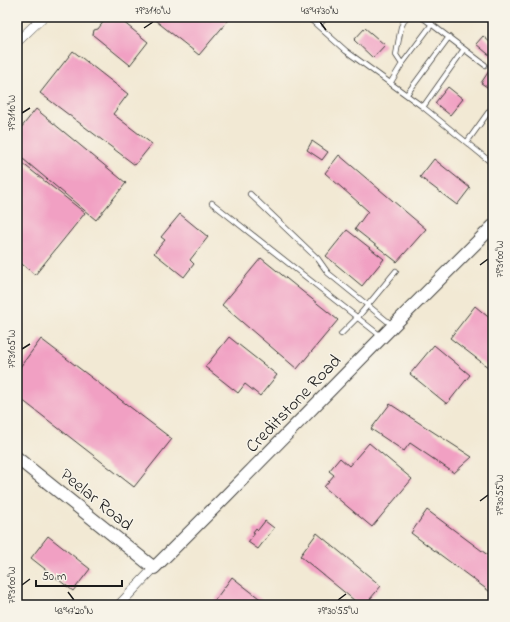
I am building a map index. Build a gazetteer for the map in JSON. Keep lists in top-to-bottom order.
{
  "streets": {
    "street": ["Creditstone Road", "Peelar Road"]
  },
  "crossings": [
    ["Creditstone Road", "Peelar Road"]
  ],
  "scale_bar": "50 m",
  "coordinates": [
    "79°31'10\"W",
    "43°47'30\"N",
    "79°31'00\"W",
    "79°31'05\"W",
    "79°30'55\"W",
    "43°47'20\"N"
  ]
}
